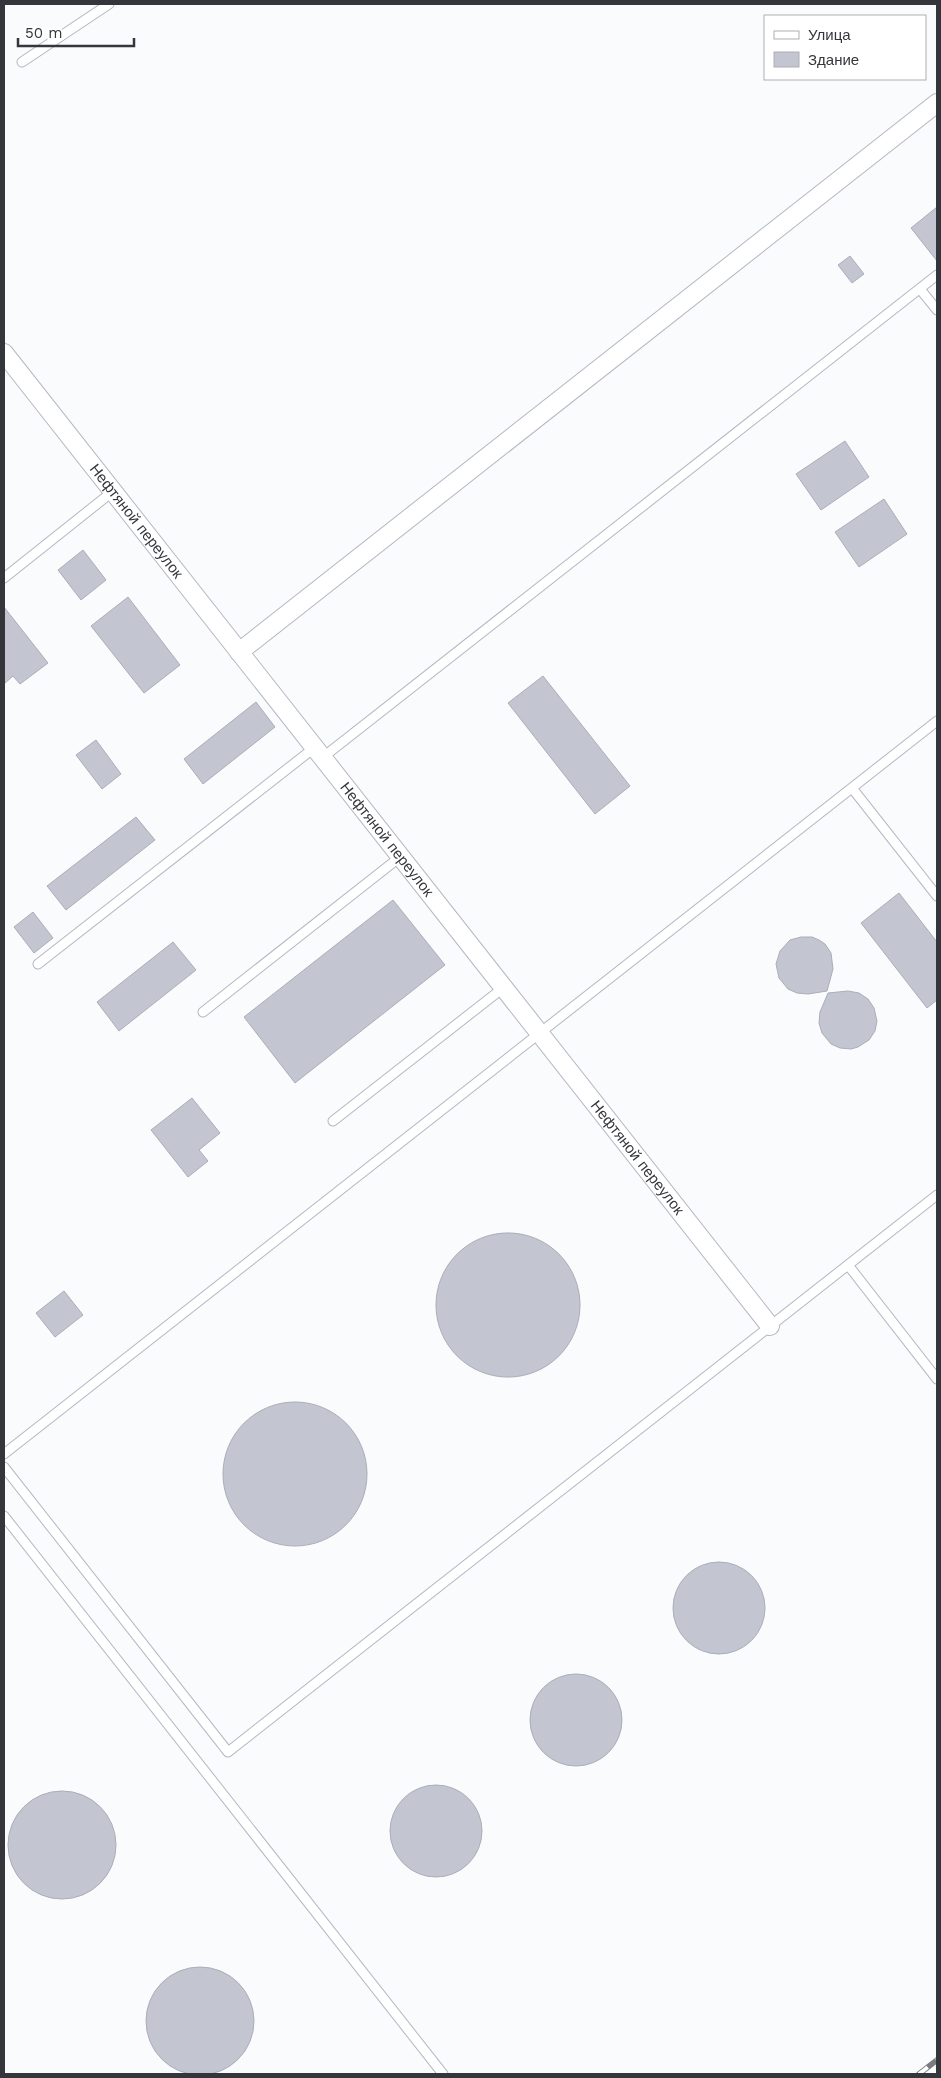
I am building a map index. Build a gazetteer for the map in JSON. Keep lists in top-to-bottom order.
{
  "streets": {
    "street": ["Нефтяной переулок"]
  },
  "legend": ["Улица", "Здание"],
  "scale_bar": "50 m"
}
